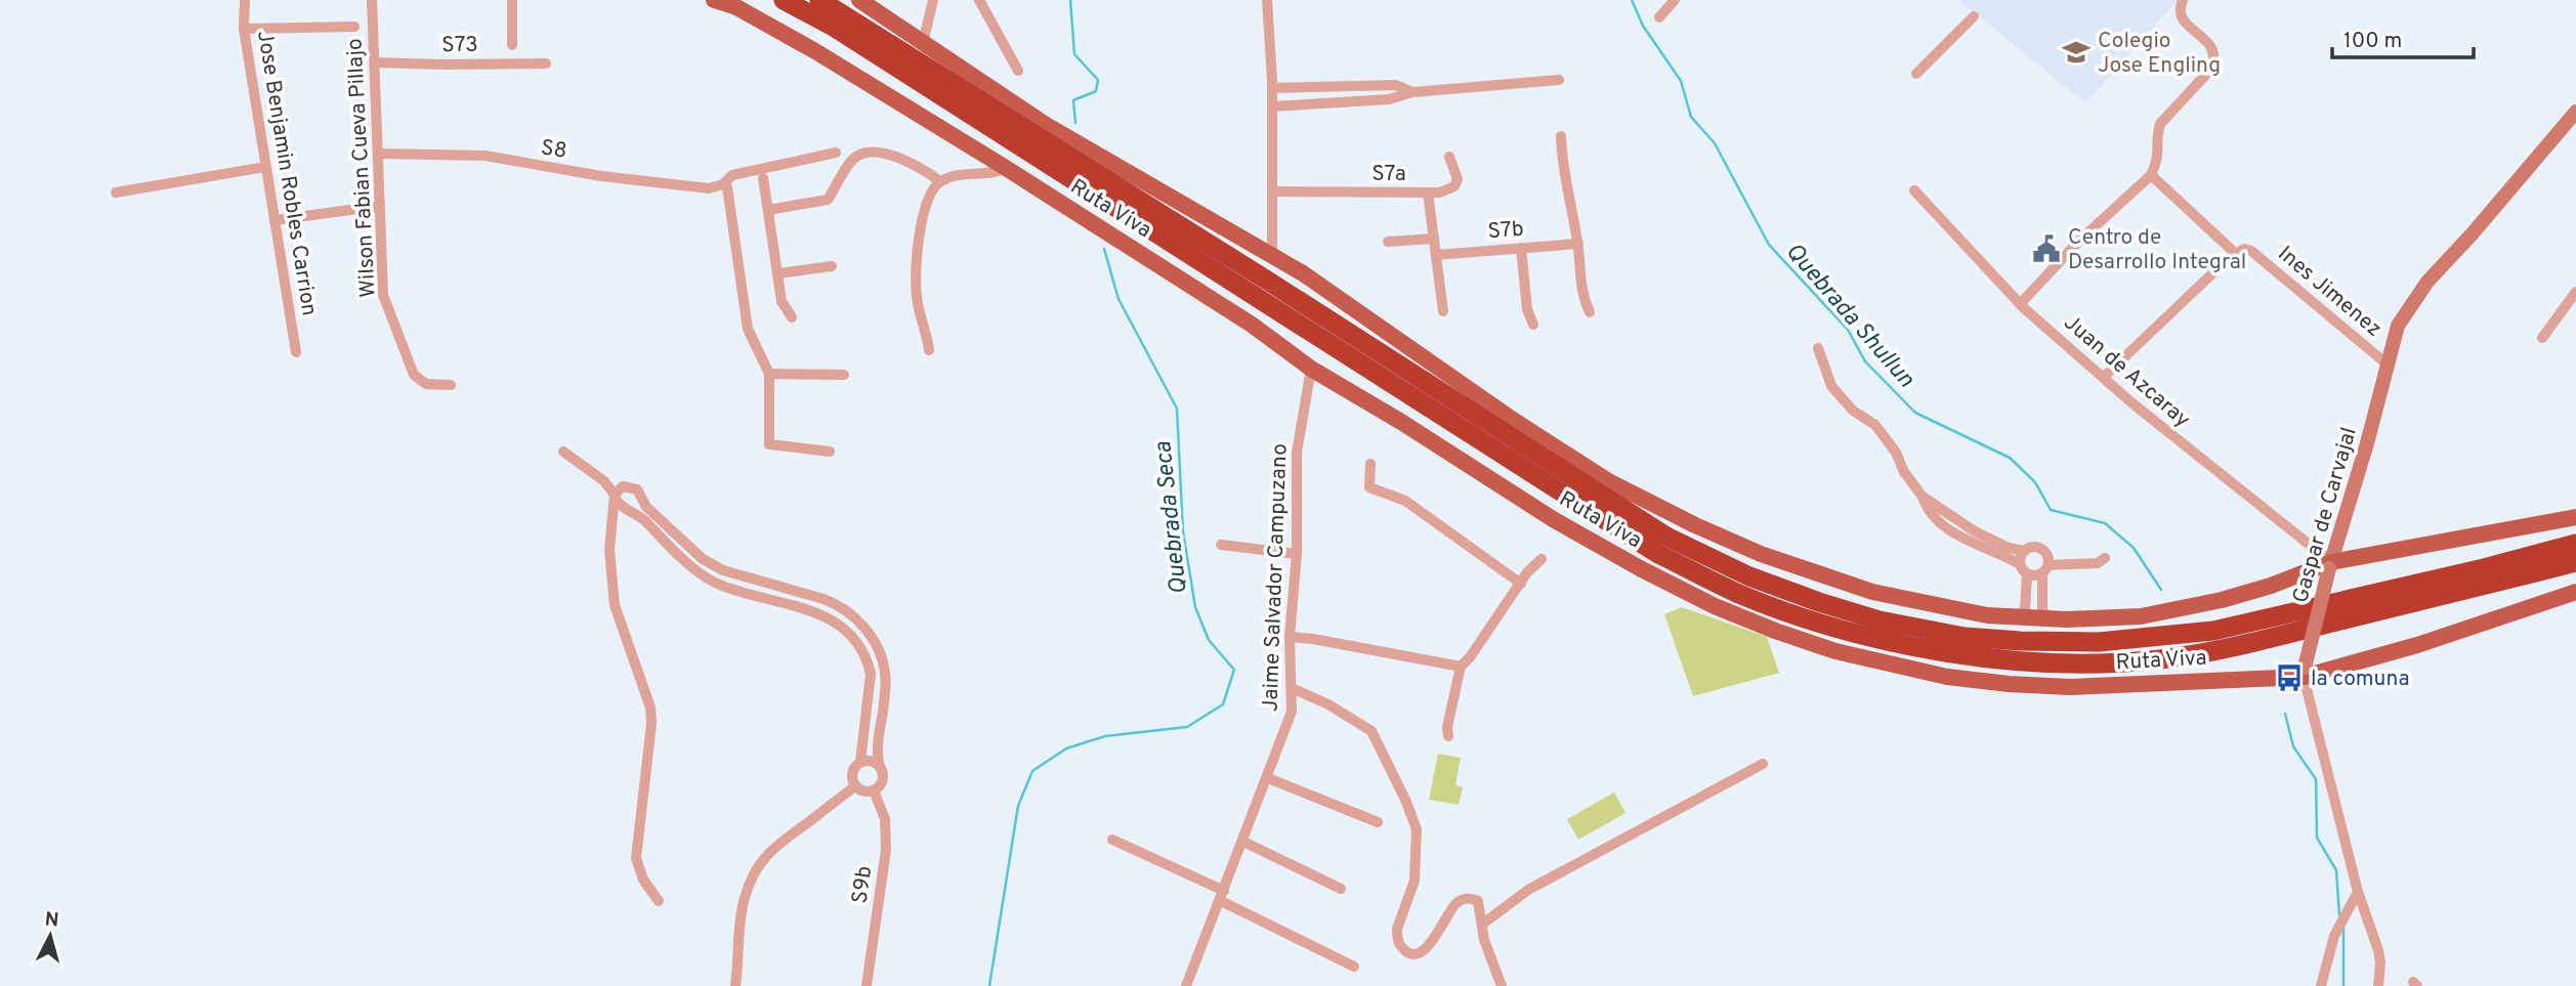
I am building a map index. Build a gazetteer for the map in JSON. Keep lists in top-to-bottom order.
{
  "streets": {
    "highway": ["Ruta Viva"],
    "street": [
      "S73",
      "S8",
      "Wilson Fabian Cueva Pillajo",
      "Jose Benjamin Robles Carrion",
      "S7a",
      "S7b",
      "Ines Jimenez",
      "Juan de Azcaray",
      "Gaspar de Carvajal",
      "Jaime Salvador Campuzano",
      "S9b"
    ]
  },
  "crossings": [
    ["S73", "Wilson Fabian Cueva Pillajo"],
    ["S8", "Wilson Fabian Cueva Pillajo"],
    ["S7a", "S7b"],
    ["Ruta Viva", "Juan de Azcaray"],
    ["Ruta Viva", "Gaspar de Carvajal"],
    ["Ruta Viva", "Jaime Salvador Campuzano"],
    ["Ines Jimenez", "Gaspar de Carvajal"],
    ["Juan de Azcaray", "Gaspar de Carvajal"]
  ],
  "water": ["Quebrada Shullun", "Quebrada Seca"],
  "places": {
    "school or university": ["Colegio Jose Engling"],
    "public building": ["Centro de Desarrollo Integral"],
    "bus stop": ["la comuna"]
  },
  "scale_bar": "100 m",
  "north": "top"
}
